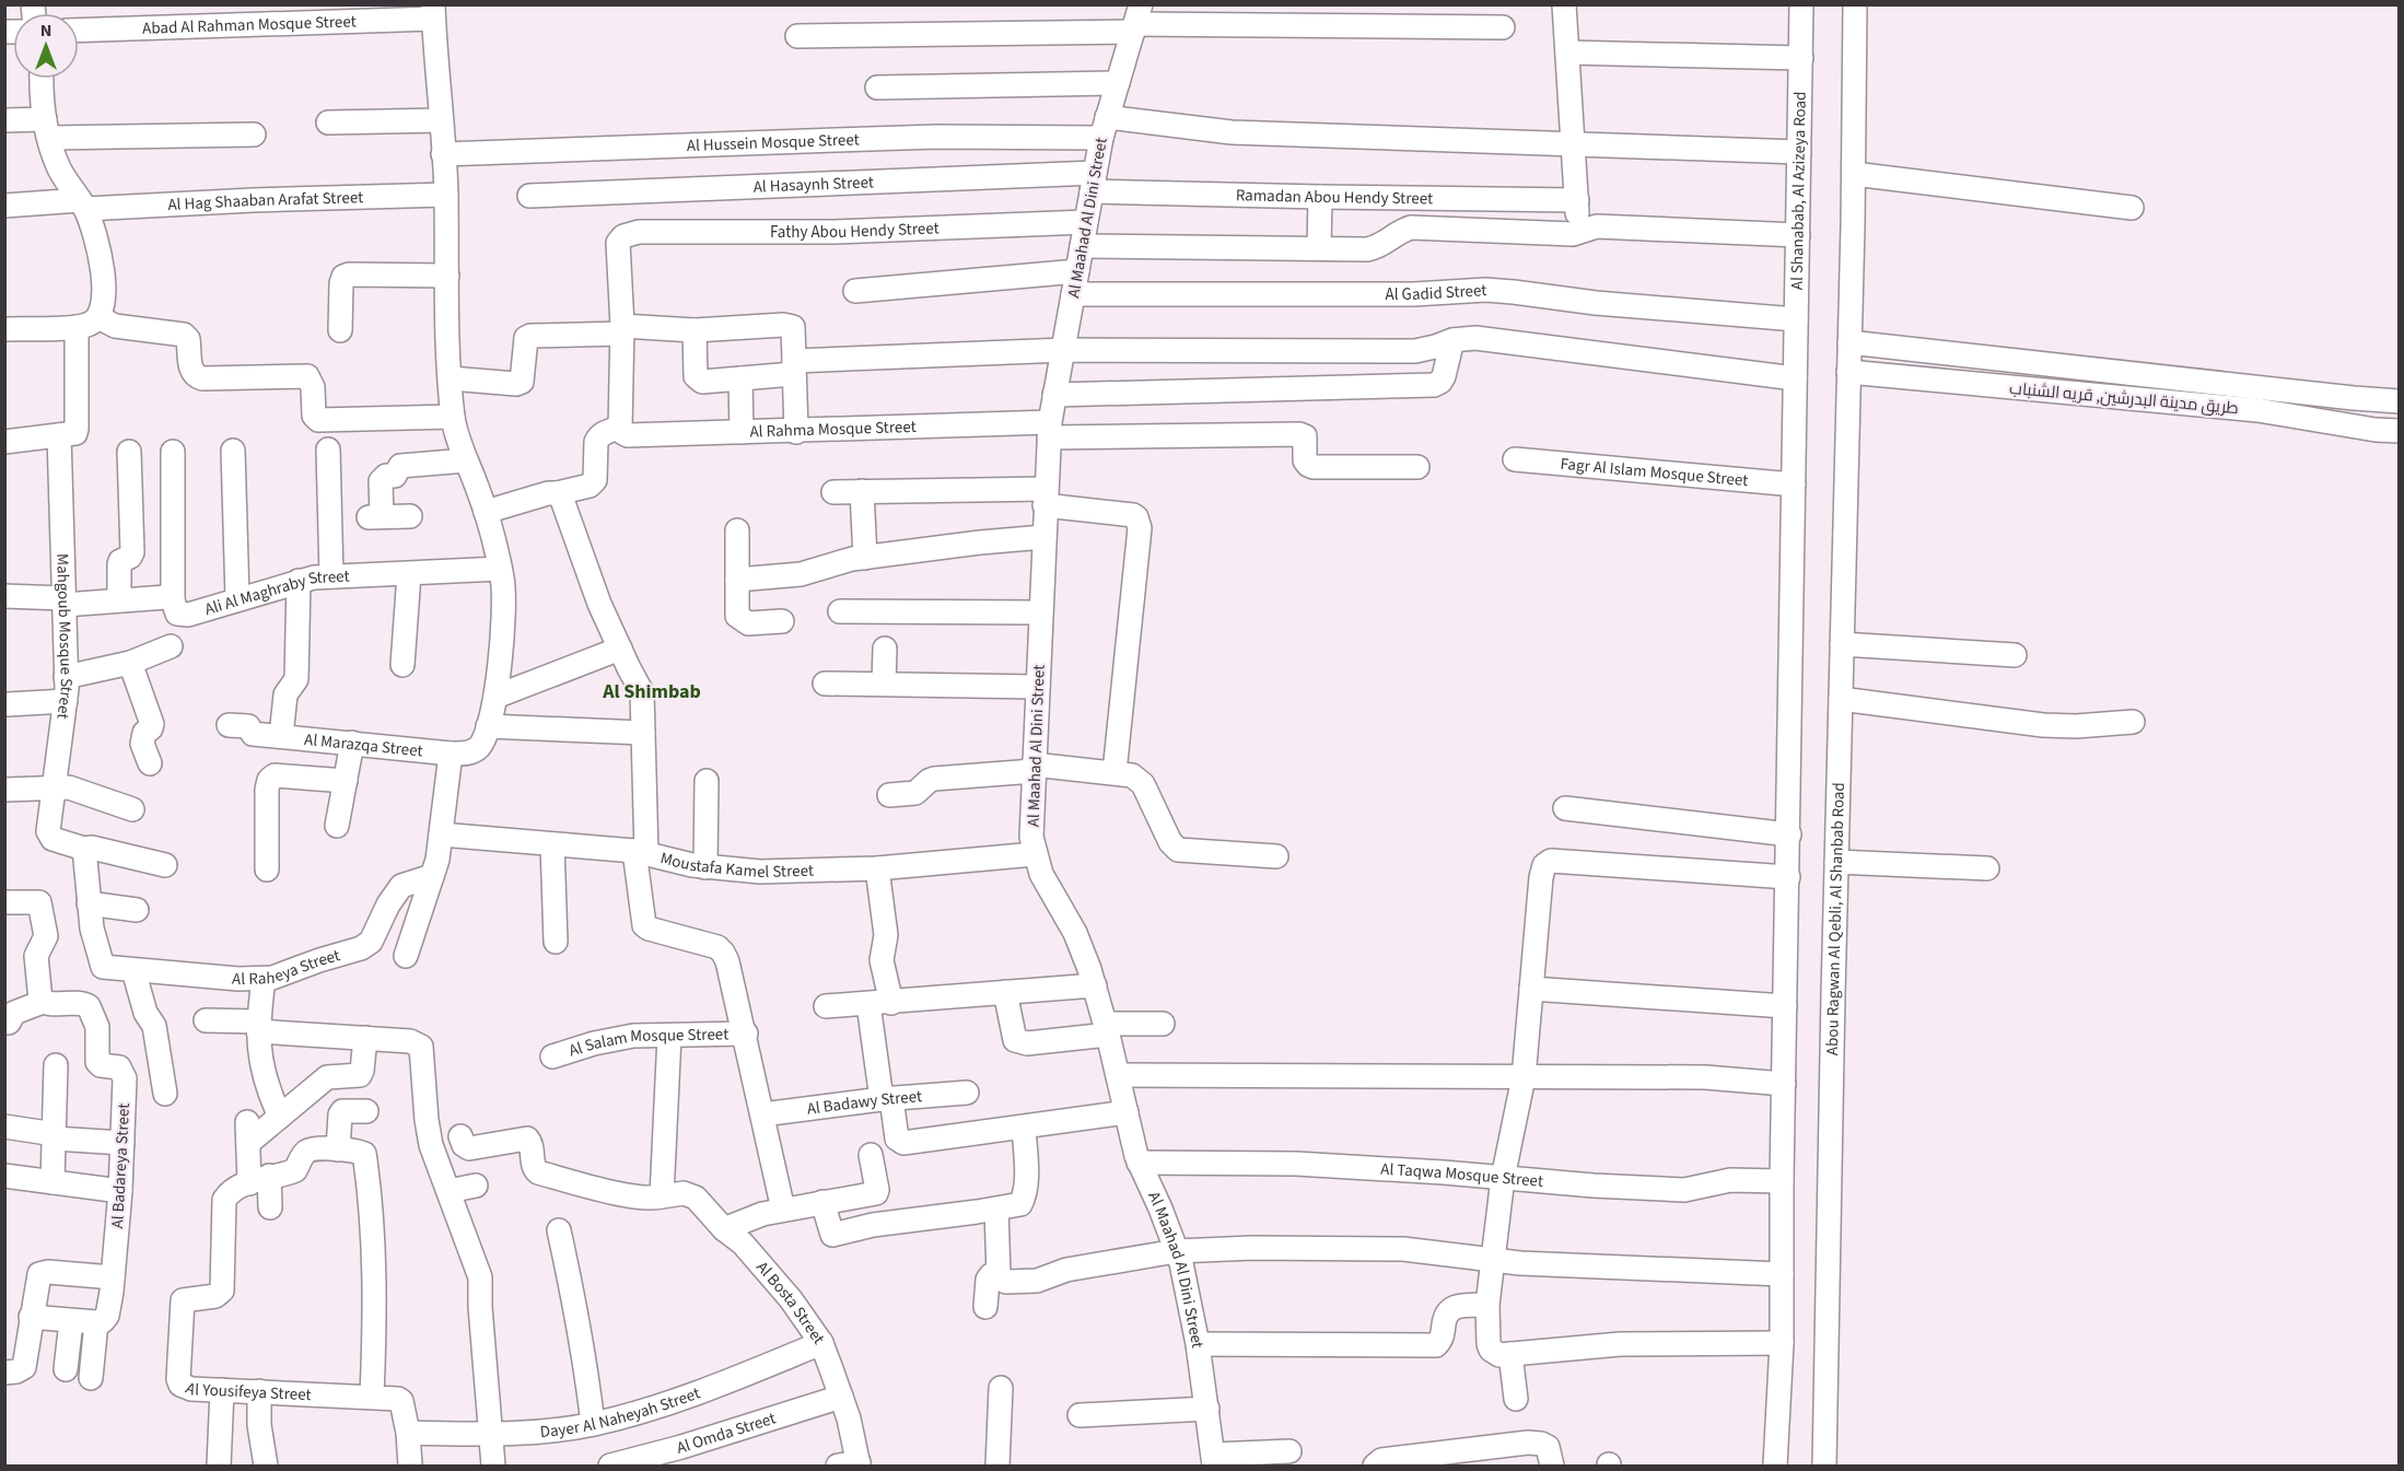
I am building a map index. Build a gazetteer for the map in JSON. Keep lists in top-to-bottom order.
{
  "streets": {
    "street": [
      "Abad Al Rahman Mosque Street",
      "Al Hussein Mosque Street",
      "Al Hasaynh Street",
      "Al Shanabab, Al Azizeya Road",
      "Ramadan Abou Hendy Street",
      "Al Hag Shaaban Arafat Street",
      "Al Maahad Al Dini Street",
      "Fathy Abou Hendy Street",
      "Al Gadid Street",
      "طريق مدينة البدرشين, قريه الشنباب",
      "Al Rahma Mosque Street",
      "Fagr Al Islam Mosque Street",
      "Ali Al Maghraby Street",
      "Mahgoub Mosque Street",
      "Al Marazqa Street",
      "Moustafa Kamel Street",
      "Abou Ragwan Al Qebli, Al Shanbab Road",
      "Al Raheya Street",
      "Al Salam Mosque Street",
      "Al Badawy Street",
      "Al Badareya Street",
      "Al Taqwa Mosque Street",
      "Al Bosta Street",
      "Al Yousifeya Street",
      "Dayer Al Naheyah Street",
      "Al Omda Street"
    ]
  },
  "crossings": [
    ["Al Hussein Mosque Street", "Al Shanabab, Al Azizeya Road"],
    ["Al Hussein Mosque Street", "Al Maahad Al Dini Street"],
    ["Al Hasaynh Street", "Ramadan Abou Hendy Street"],
    ["Al Hasaynh Street", "Al Maahad Al Dini Street"],
    ["Al Shanabab, Al Azizeya Road", "Al Gadid Street"],
    ["Ramadan Abou Hendy Street", "Al Maahad Al Dini Street"],
    ["Al Maahad Al Dini Street", "Fathy Abou Hendy Street"],
    ["Al Maahad Al Dini Street", "Al Gadid Street"],
    ["Al Maahad Al Dini Street", "Al Rahma Mosque Street"],
    ["Al Maahad Al Dini Street", "Moustafa Kamel Street"],
    ["Al Maahad Al Dini Street", "Al Taqwa Mosque Street"],
    ["طريق مدينة البدرشين, قريه الشنباب", "Abou Ragwan Al Qebli, Al Shanbab Road"],
    ["Ali Al Maghraby Street", "Mahgoub Mosque Street"],
    ["Al Bosta Street", "Dayer Al Naheyah Street"],
    ["Al Bosta Street", "Al Omda Street"],
    ["Al Yousifeya Street", "Dayer Al Naheyah Street"]
  ],
  "districts": ["Al Shimbab"],
  "north": "top"
}
